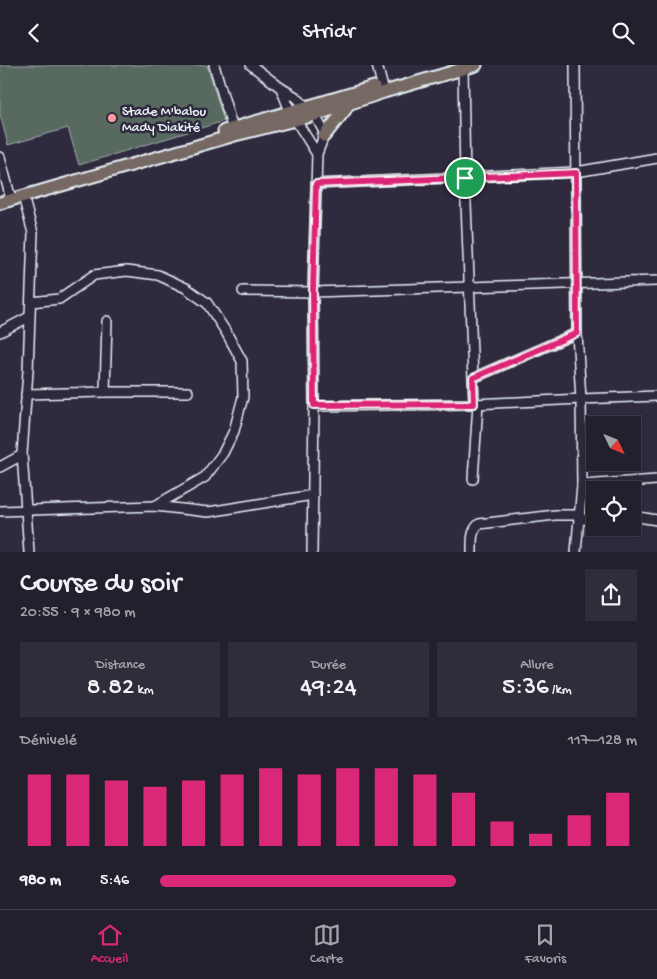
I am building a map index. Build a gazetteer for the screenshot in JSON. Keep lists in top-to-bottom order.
{
  "places": ["Stade M'balou Mady Diakité"],
  "north": "bottom right",
  "page": {
    "header": "Stridr",
    "heading": ["Course du soir", "20:55 · 9 × 980 m"],
    "stats": [
      ["Distance", "8.82 km"],
      ["Durée", "49:24"],
      ["Allure", "5:36 /km"]
    ],
    "chart": ["Dénivelé", "117–128 m"],
    "list": [
      {
        "name": "980 m",
        "note": "5:46"
      }
    ],
    "tabs": ["Accueil", "Carte", "Favoris"]
  }
}
